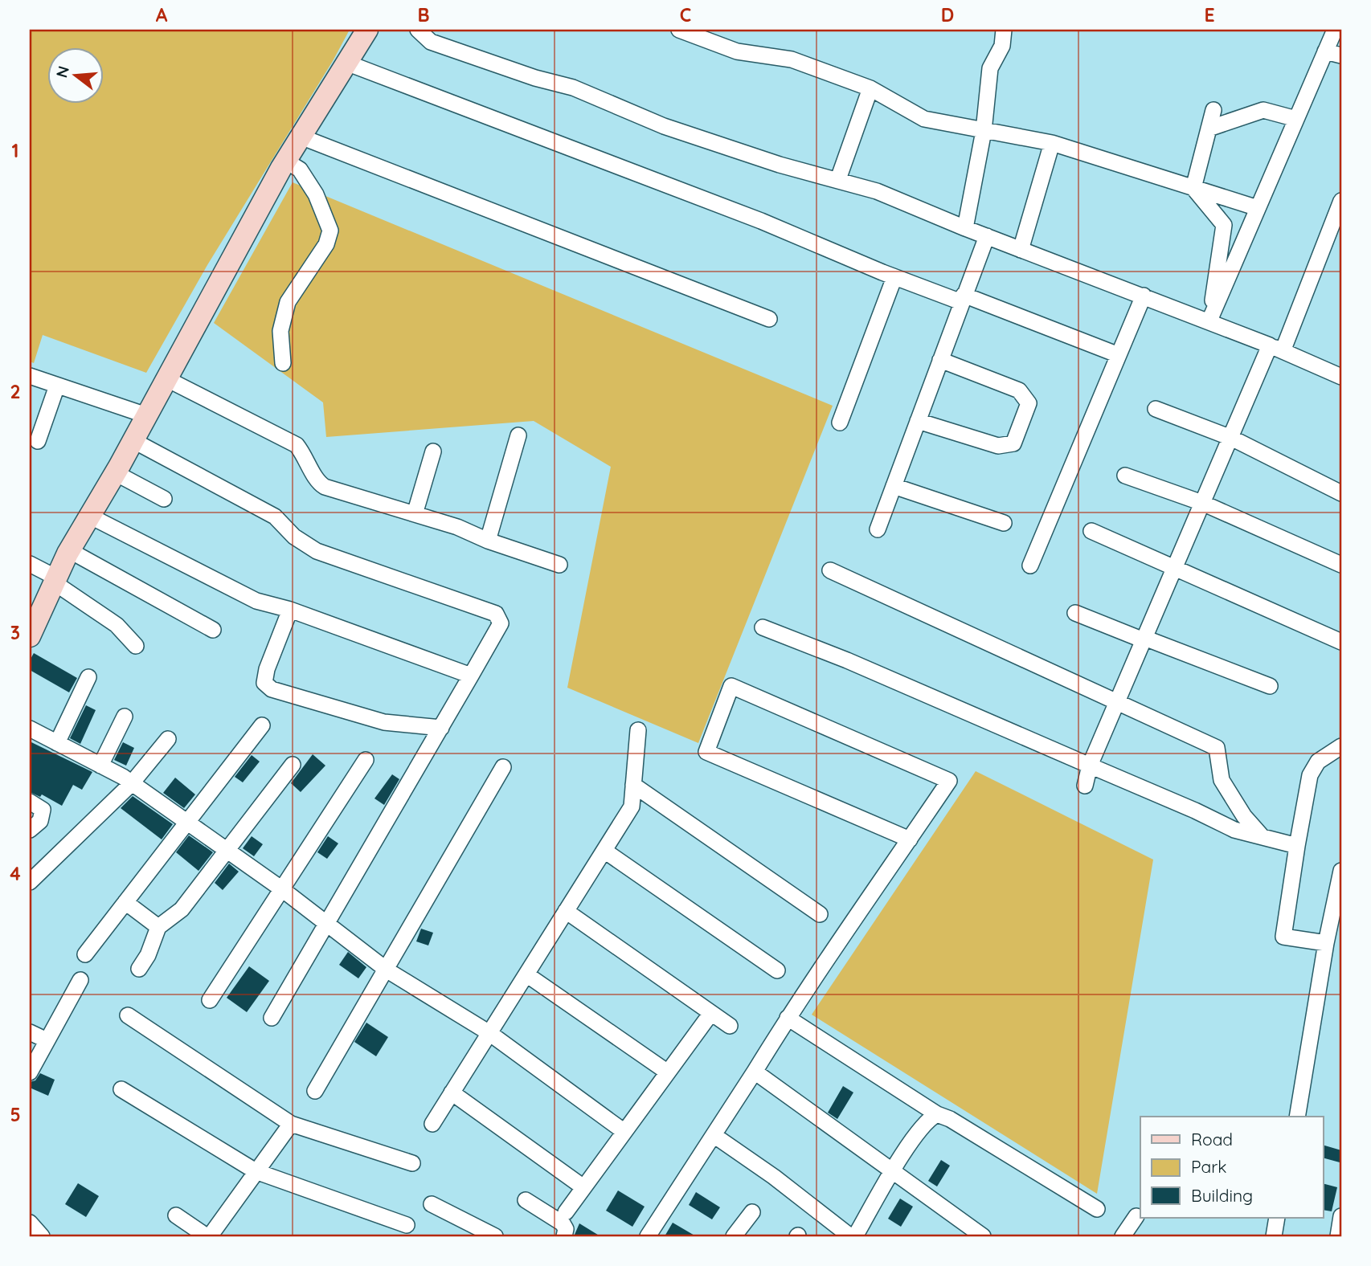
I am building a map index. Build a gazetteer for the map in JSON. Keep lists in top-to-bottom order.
{
  "legend": ["Road", "Park", "Building"],
  "north": "left",
  "grid": {
    "columns": [
      "A",
      "B",
      "C",
      "D",
      "E"
    ],
    "rows": [
      "1",
      "2",
      "3",
      "4",
      "5"
    ]
  }
}
